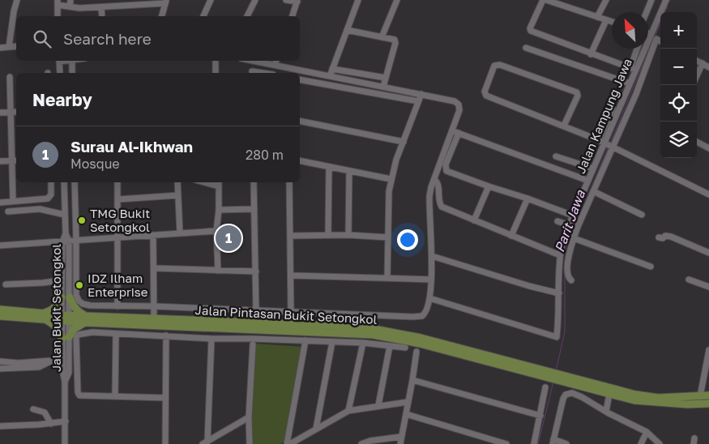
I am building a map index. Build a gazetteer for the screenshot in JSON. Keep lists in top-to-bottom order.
{
  "streets": {
    "main road": ["Jalan Pintasan Bukit Setongkol"],
    "street": ["Jalan Kampung Jawa", "Jalan Bukit Setongkol"]
  },
  "crossings": [
    ["Jalan Bukit Setongkol", "Jalan Pintasan Bukit Setongkol"]
  ],
  "water": ["Parit Jawa"],
  "places": ["TMG Bukit Setongkol", "IDZ Ilham Enterprise"],
  "north": "top left",
  "page": {
    "map_buttons": ["+", "−"],
    "search": "Search here",
    "heading": "Nearby",
    "list": [
      {
        "mark": "1",
        "name": "Surau Al-Ikhwan",
        "note": "Mosque",
        "value": "280 m"
      }
    ],
    "pins": "1"
  }
}
